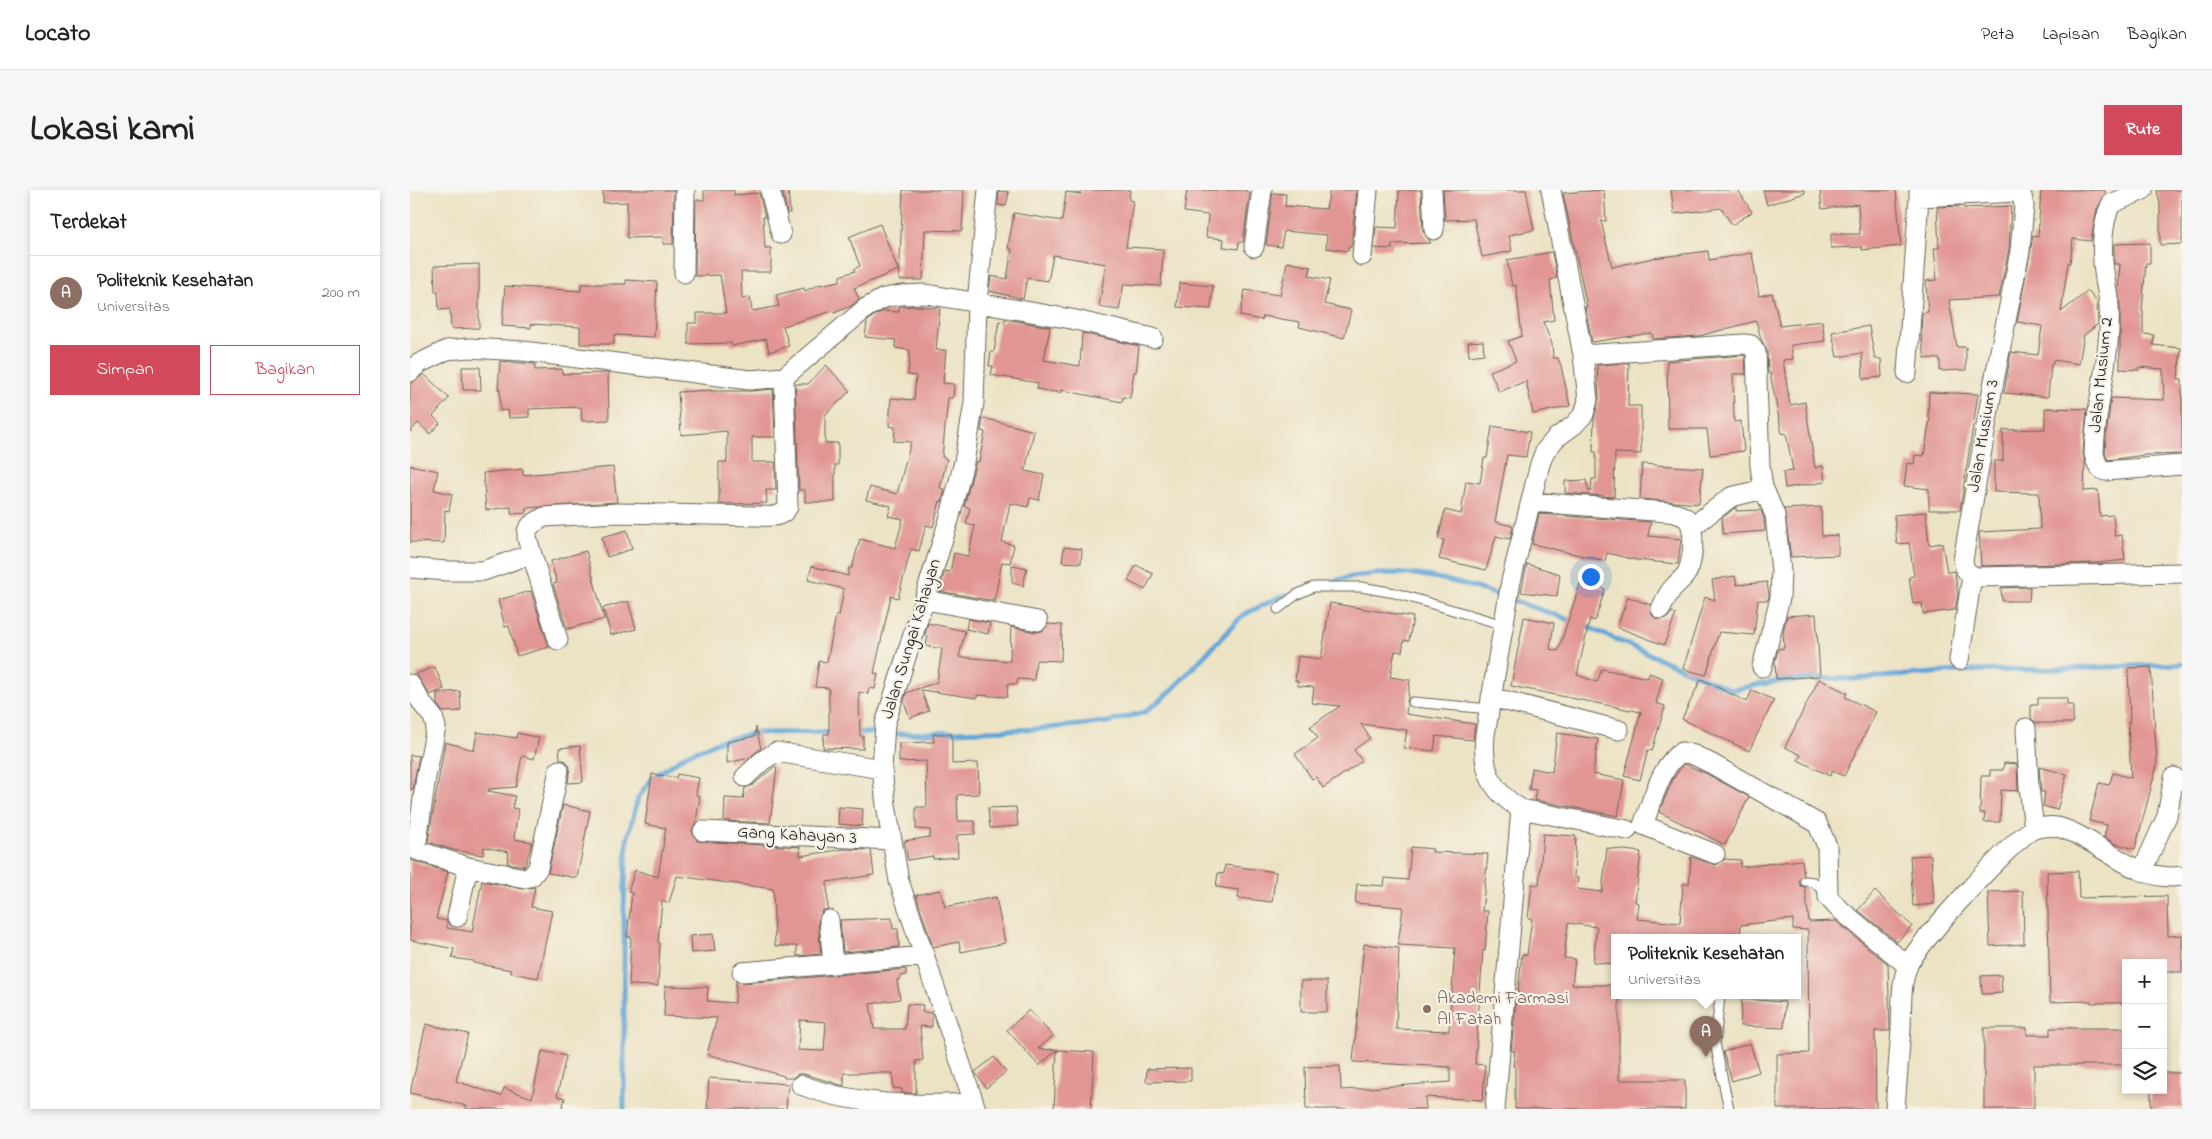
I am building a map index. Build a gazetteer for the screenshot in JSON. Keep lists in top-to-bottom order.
{
  "streets": {
    "street": [
      "Jalan Musium 2",
      "Jalan Musium 3",
      "Jalan Sungai Kahayan",
      "Gang Kahayan 3"
    ]
  },
  "crossings": [
    ["Jalan Sungai Kahayan", "Gang Kahayan 3"]
  ],
  "places": ["Akademi Farmasi Al Fatah"],
  "page": {
    "header": "Locato",
    "nav": ["Peta", "Lapisan", "Bagikan"],
    "title": "Lokasi kami",
    "buttons": [
      "Rute",
      ["Simpan", "Bagikan"]
    ],
    "heading": "Terdekat",
    "list": [
      {
        "mark": "A",
        "name": "Politeknik Kesehatan",
        "note": "Universitas",
        "value": "200 m"
      }
    ],
    "popup": ["Politeknik Kesehatan", "Universitas"],
    "map_buttons": ["+", "−"],
    "pins": "A"
  }
}
